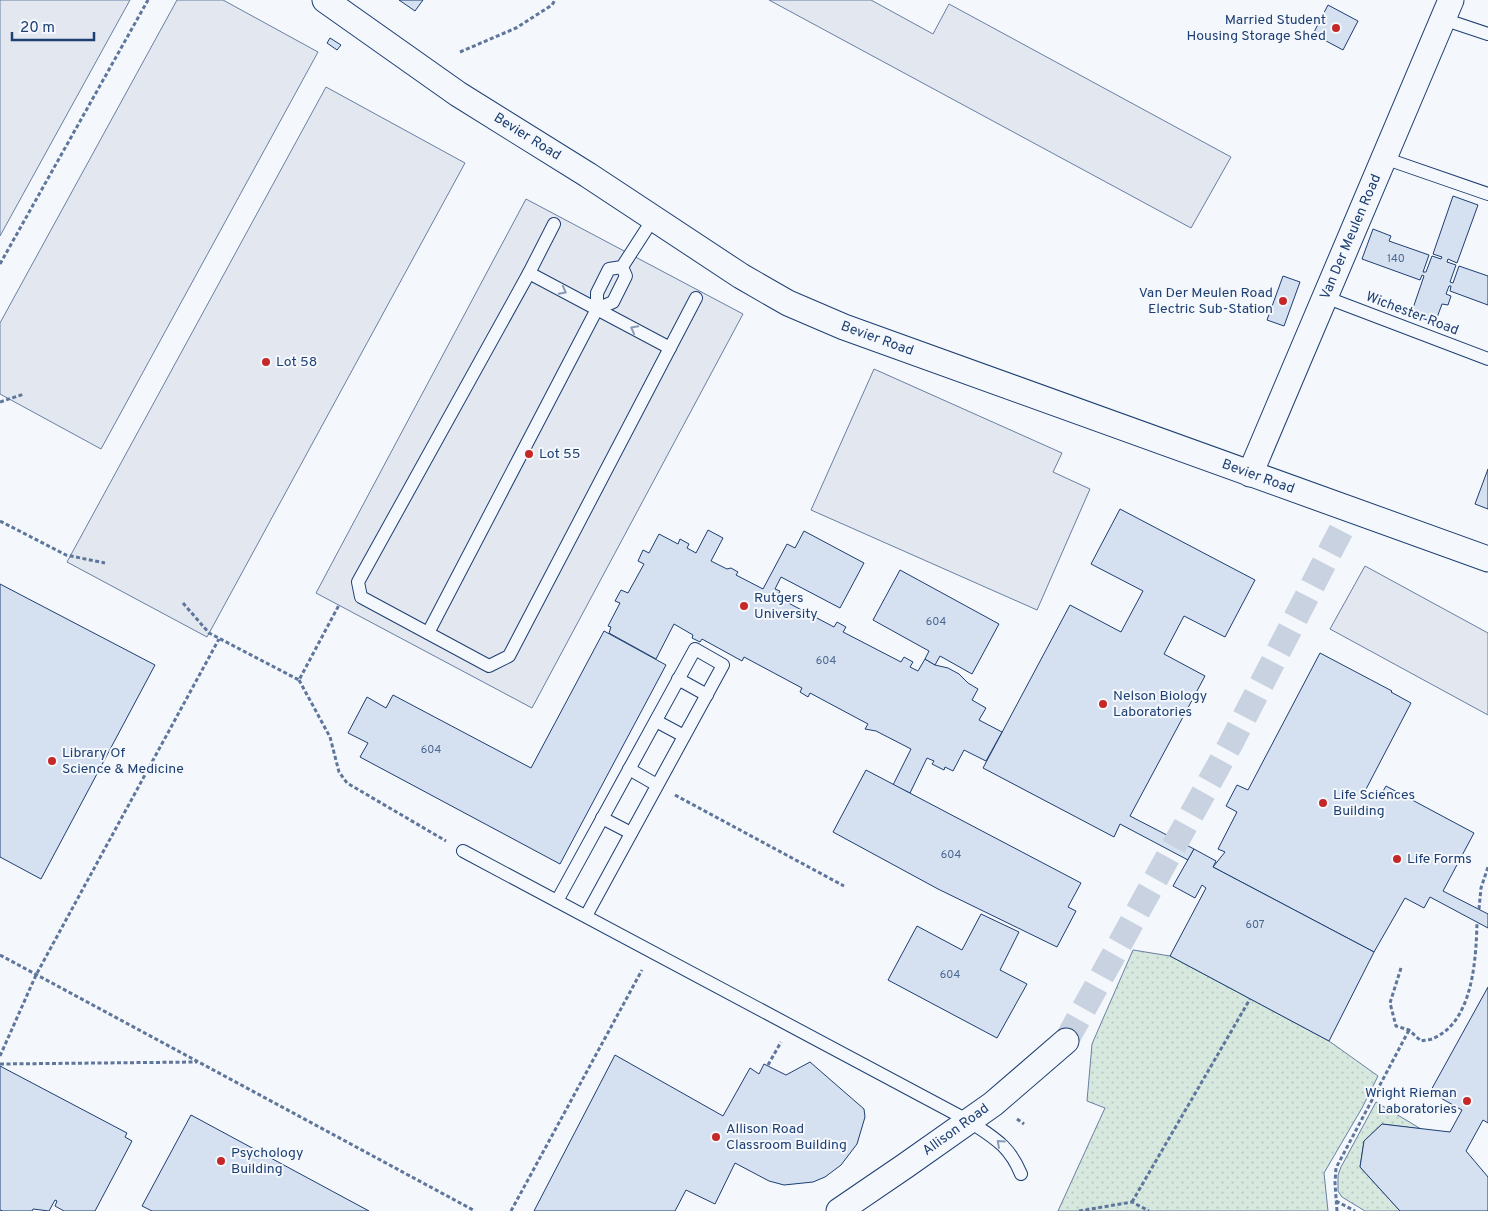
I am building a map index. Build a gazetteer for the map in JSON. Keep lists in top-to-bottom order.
{
  "streets": {
    "street": ["Bevier Road", "Van Der Meulen Road", "Allison Road"],
    "lane": ["Wichester Road"]
  },
  "crossings": [
    ["Bevier Road", "Van Der Meulen Road"],
    ["Van Der Meulen Road", "Wichester Road"]
  ],
  "places": [
    "Married Student Housing Storage Shed",
    "Van Der Meulen Road Electric Sub-Station",
    "Lot 58",
    "Lot 55",
    "Rutgers University",
    "Nelson Biology Laboratories",
    "Library Of Science & Medicine",
    "Life Sciences Building",
    "Life Forms",
    "Wright Rieman Laboratories",
    "Allison Road Classroom Building",
    "Psychology Building"
  ],
  "house_numbers": [
    "140",
    "604",
    "604",
    "604",
    "604",
    "607",
    "604"
  ],
  "scale_bar": "20 m"
}
